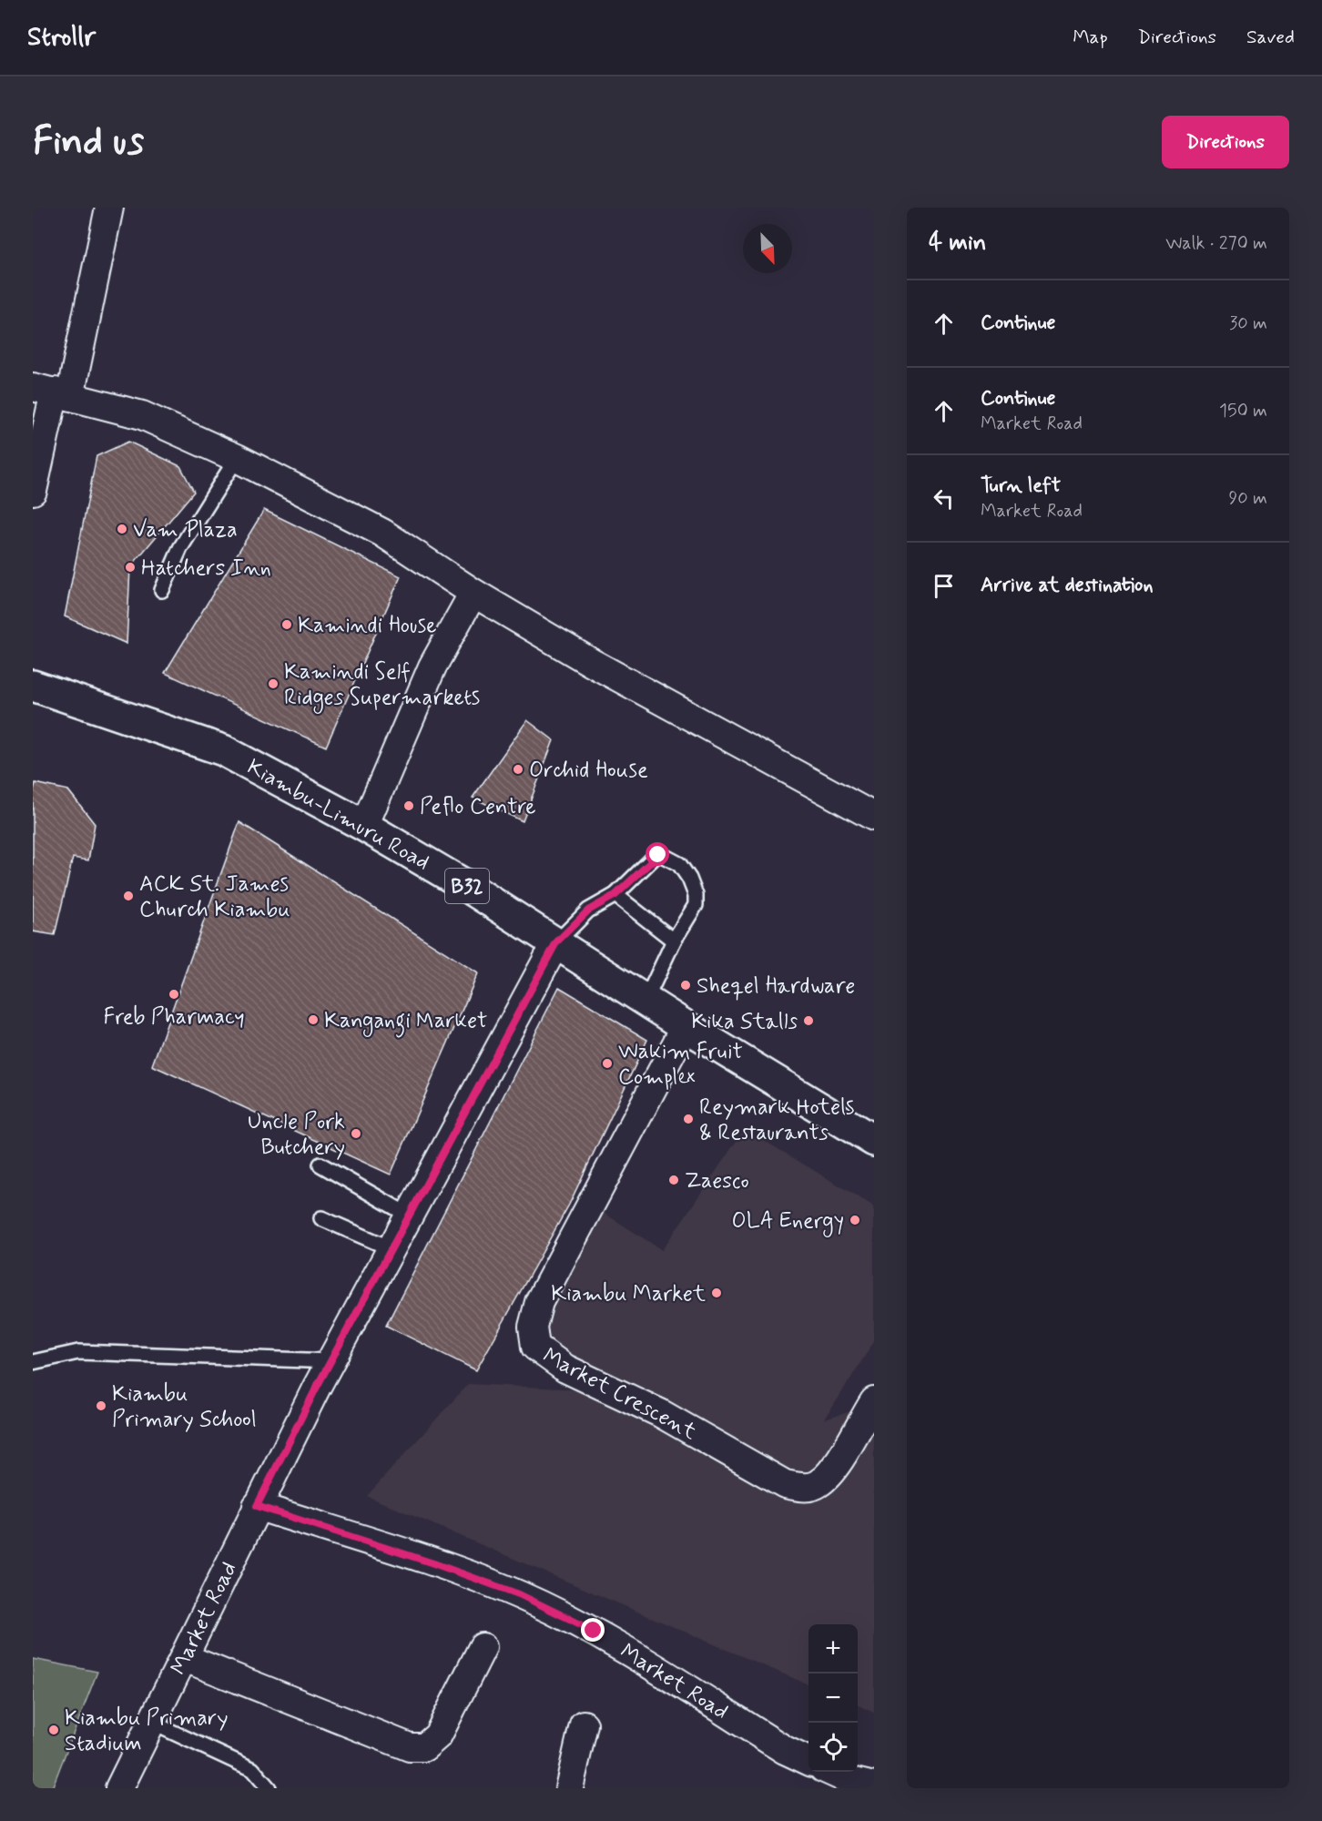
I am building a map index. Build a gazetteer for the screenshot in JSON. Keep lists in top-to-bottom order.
{
  "streets": {
    "highway": ["Kiambu-Limuru Road", "B32"],
    "street": ["Market Crescent", "Market Road"]
  },
  "crossings": [
    ["Kiambu-Limuru Road", "Market Crescent"],
    ["Kiambu-Limuru Road", "Market Road"]
  ],
  "places": [
    "Vam Plaza",
    "Hatchers Inn",
    "Kamindi House",
    "Kamindi Self Ridges Supermarkets",
    "Orchid House",
    "Peflo Centre",
    "ACK St. James Church Kiambu",
    "Sheqel Hardware",
    "Freb Pharmacy",
    "Kangangi Market",
    "Kika Stalls",
    "Wakim Fruit Complex",
    "Reymark Hotels & Restaurants",
    "Uncle Pork Butchery",
    "Zaesco",
    "OLA Energy",
    "Kiambu Market",
    "Kiambu Primary School",
    "Kiambu Primary Stadium"
  ],
  "north": "bottom right",
  "page": {
    "header": "Strollr",
    "nav": ["Map", "Directions", "Saved"],
    "buttons": "Directions",
    "title": "Find us",
    "heading": ["4 min", "Walk · 270 m"],
    "list": [
      ["Continue", "30 m"],
      ["Continue", "Market Road", "150 m"],
      ["Turn left", "Market Road", "90 m"],
      "Arrive at destination"
    ],
    "map_buttons": ["+", "−"]
  }
}
